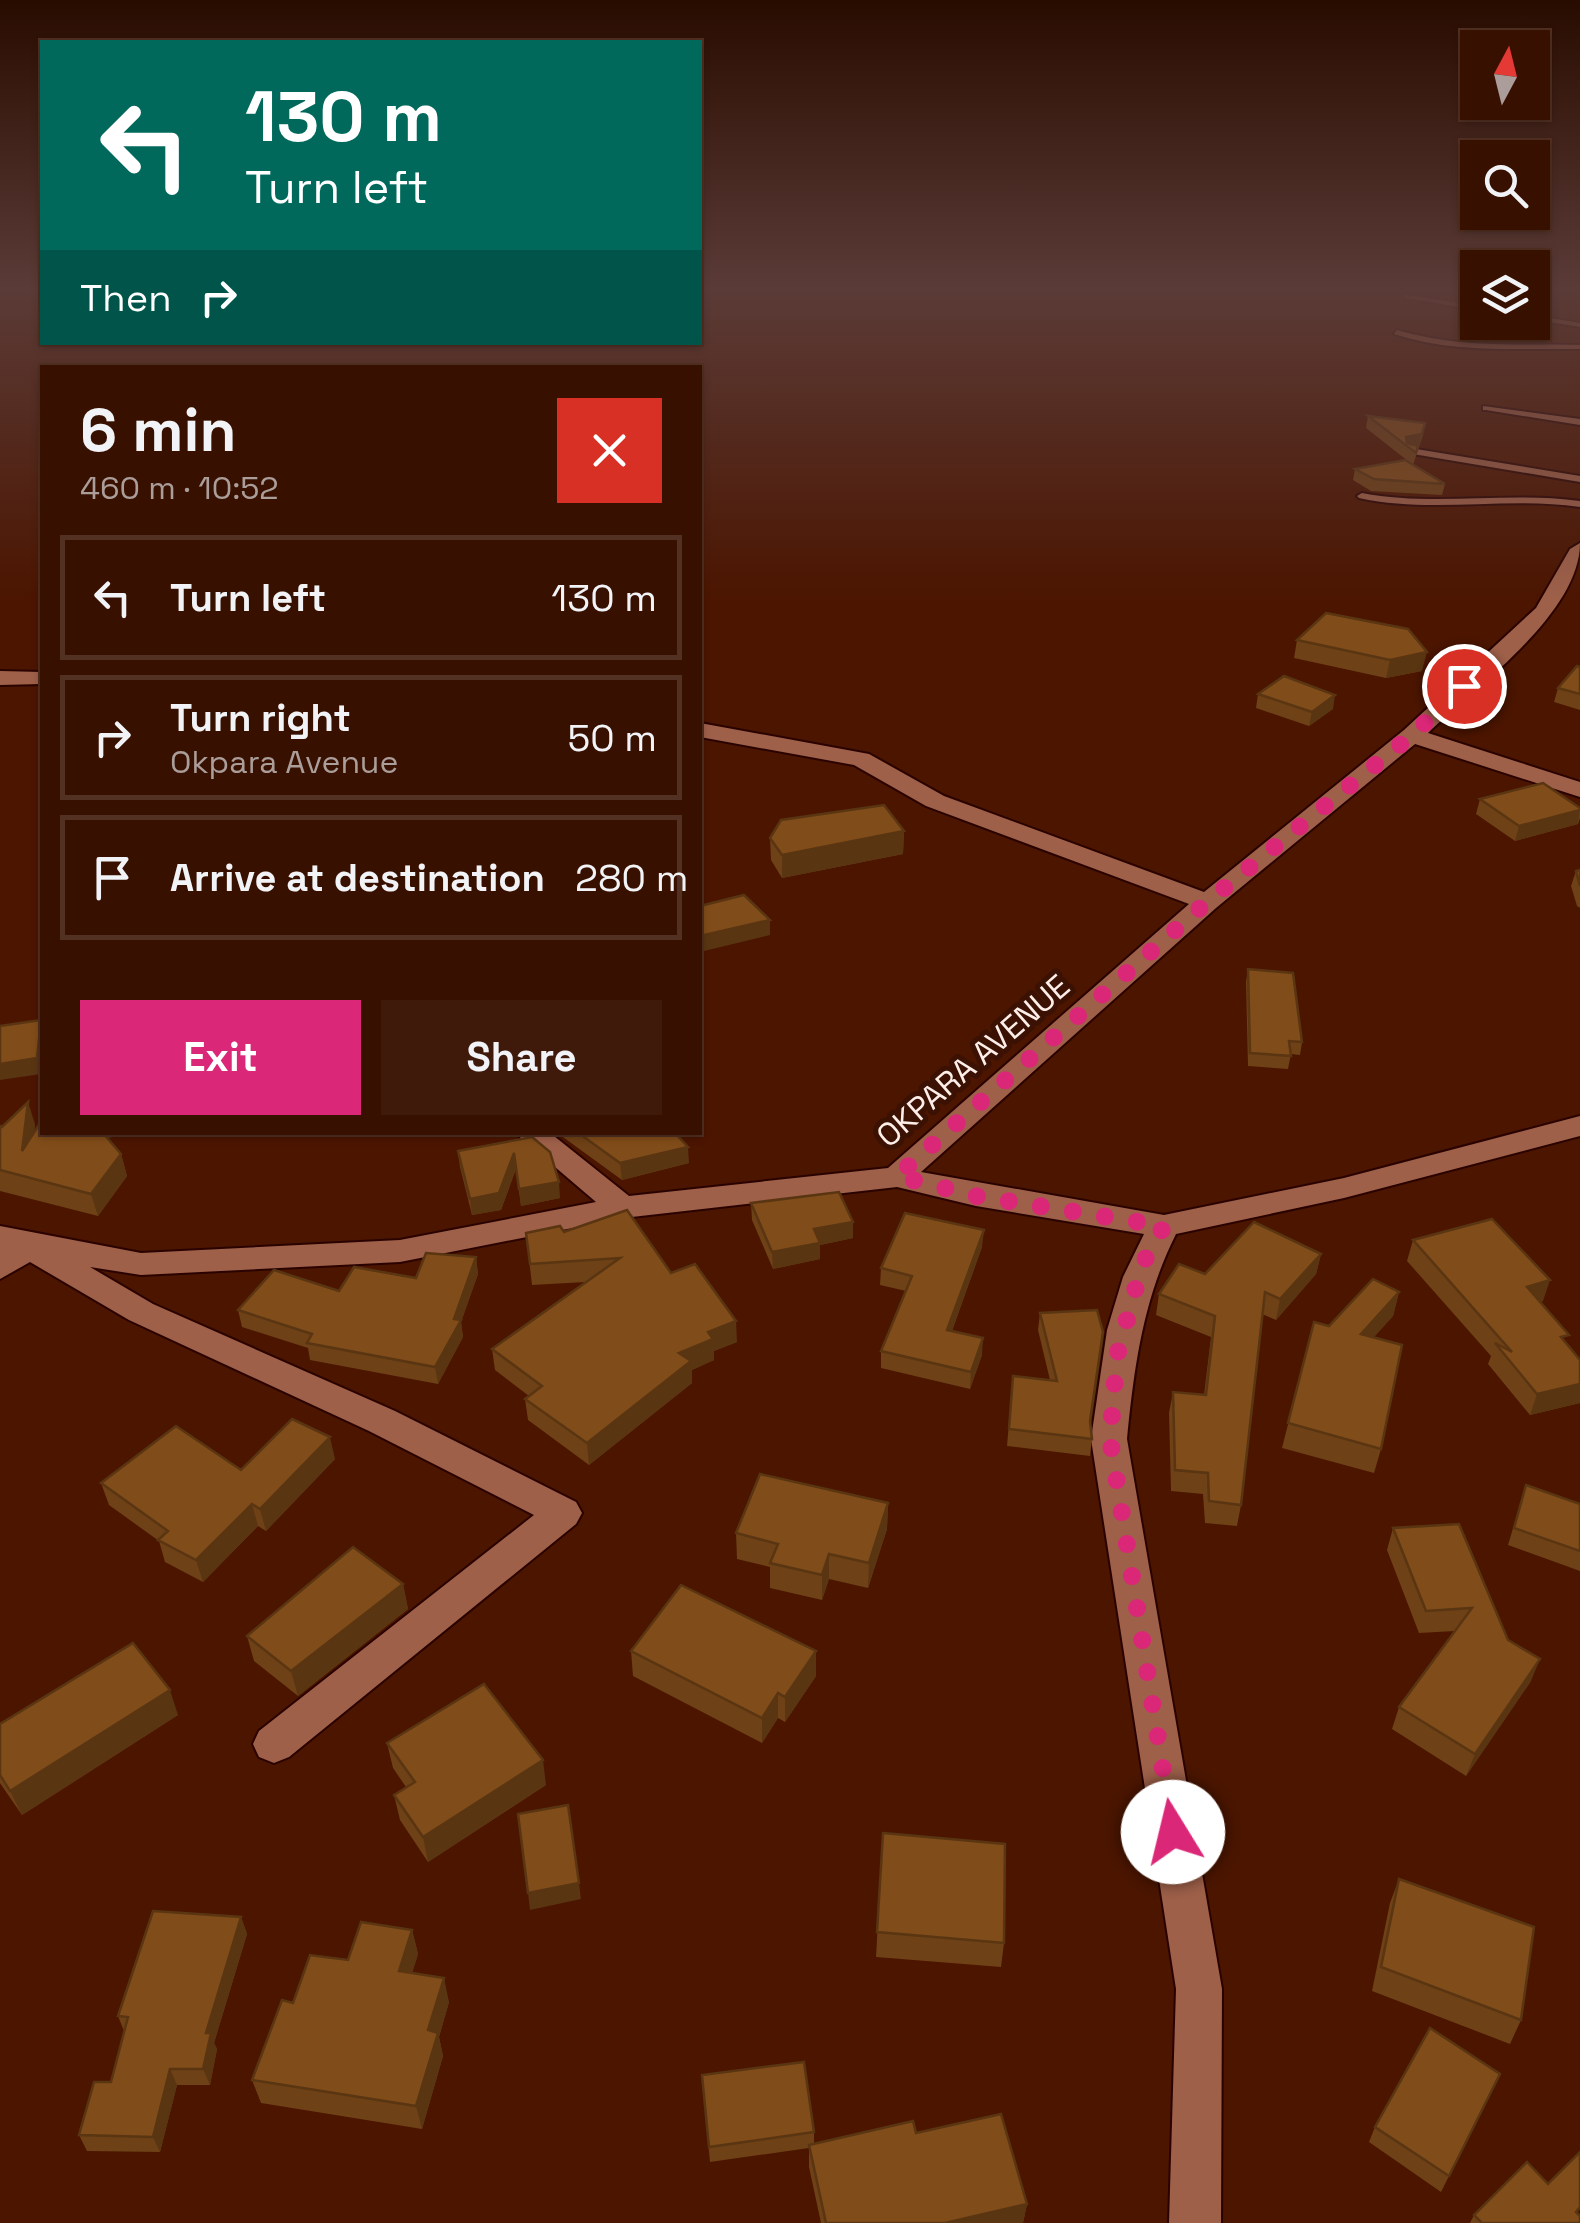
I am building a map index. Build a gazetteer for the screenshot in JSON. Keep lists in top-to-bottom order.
{
  "streets": {
    "street": ["OKPARA AVENUE"]
  },
  "north": "top",
  "page": {
    "turn": ["130 m", "Turn left"],
    "then": "Then",
    "heading": ["6 min", "460 m · 10:52"],
    "list": [
      {
        "name": "Turn left",
        "value": "130 m"
      },
      {
        "name": "Turn right",
        "note": "Okpara Avenue",
        "value": "50 m"
      },
      {
        "name": "Arrive at destination",
        "value": "280 m"
      }
    ],
    "buttons": ["Exit", "Share"]
  }
}
